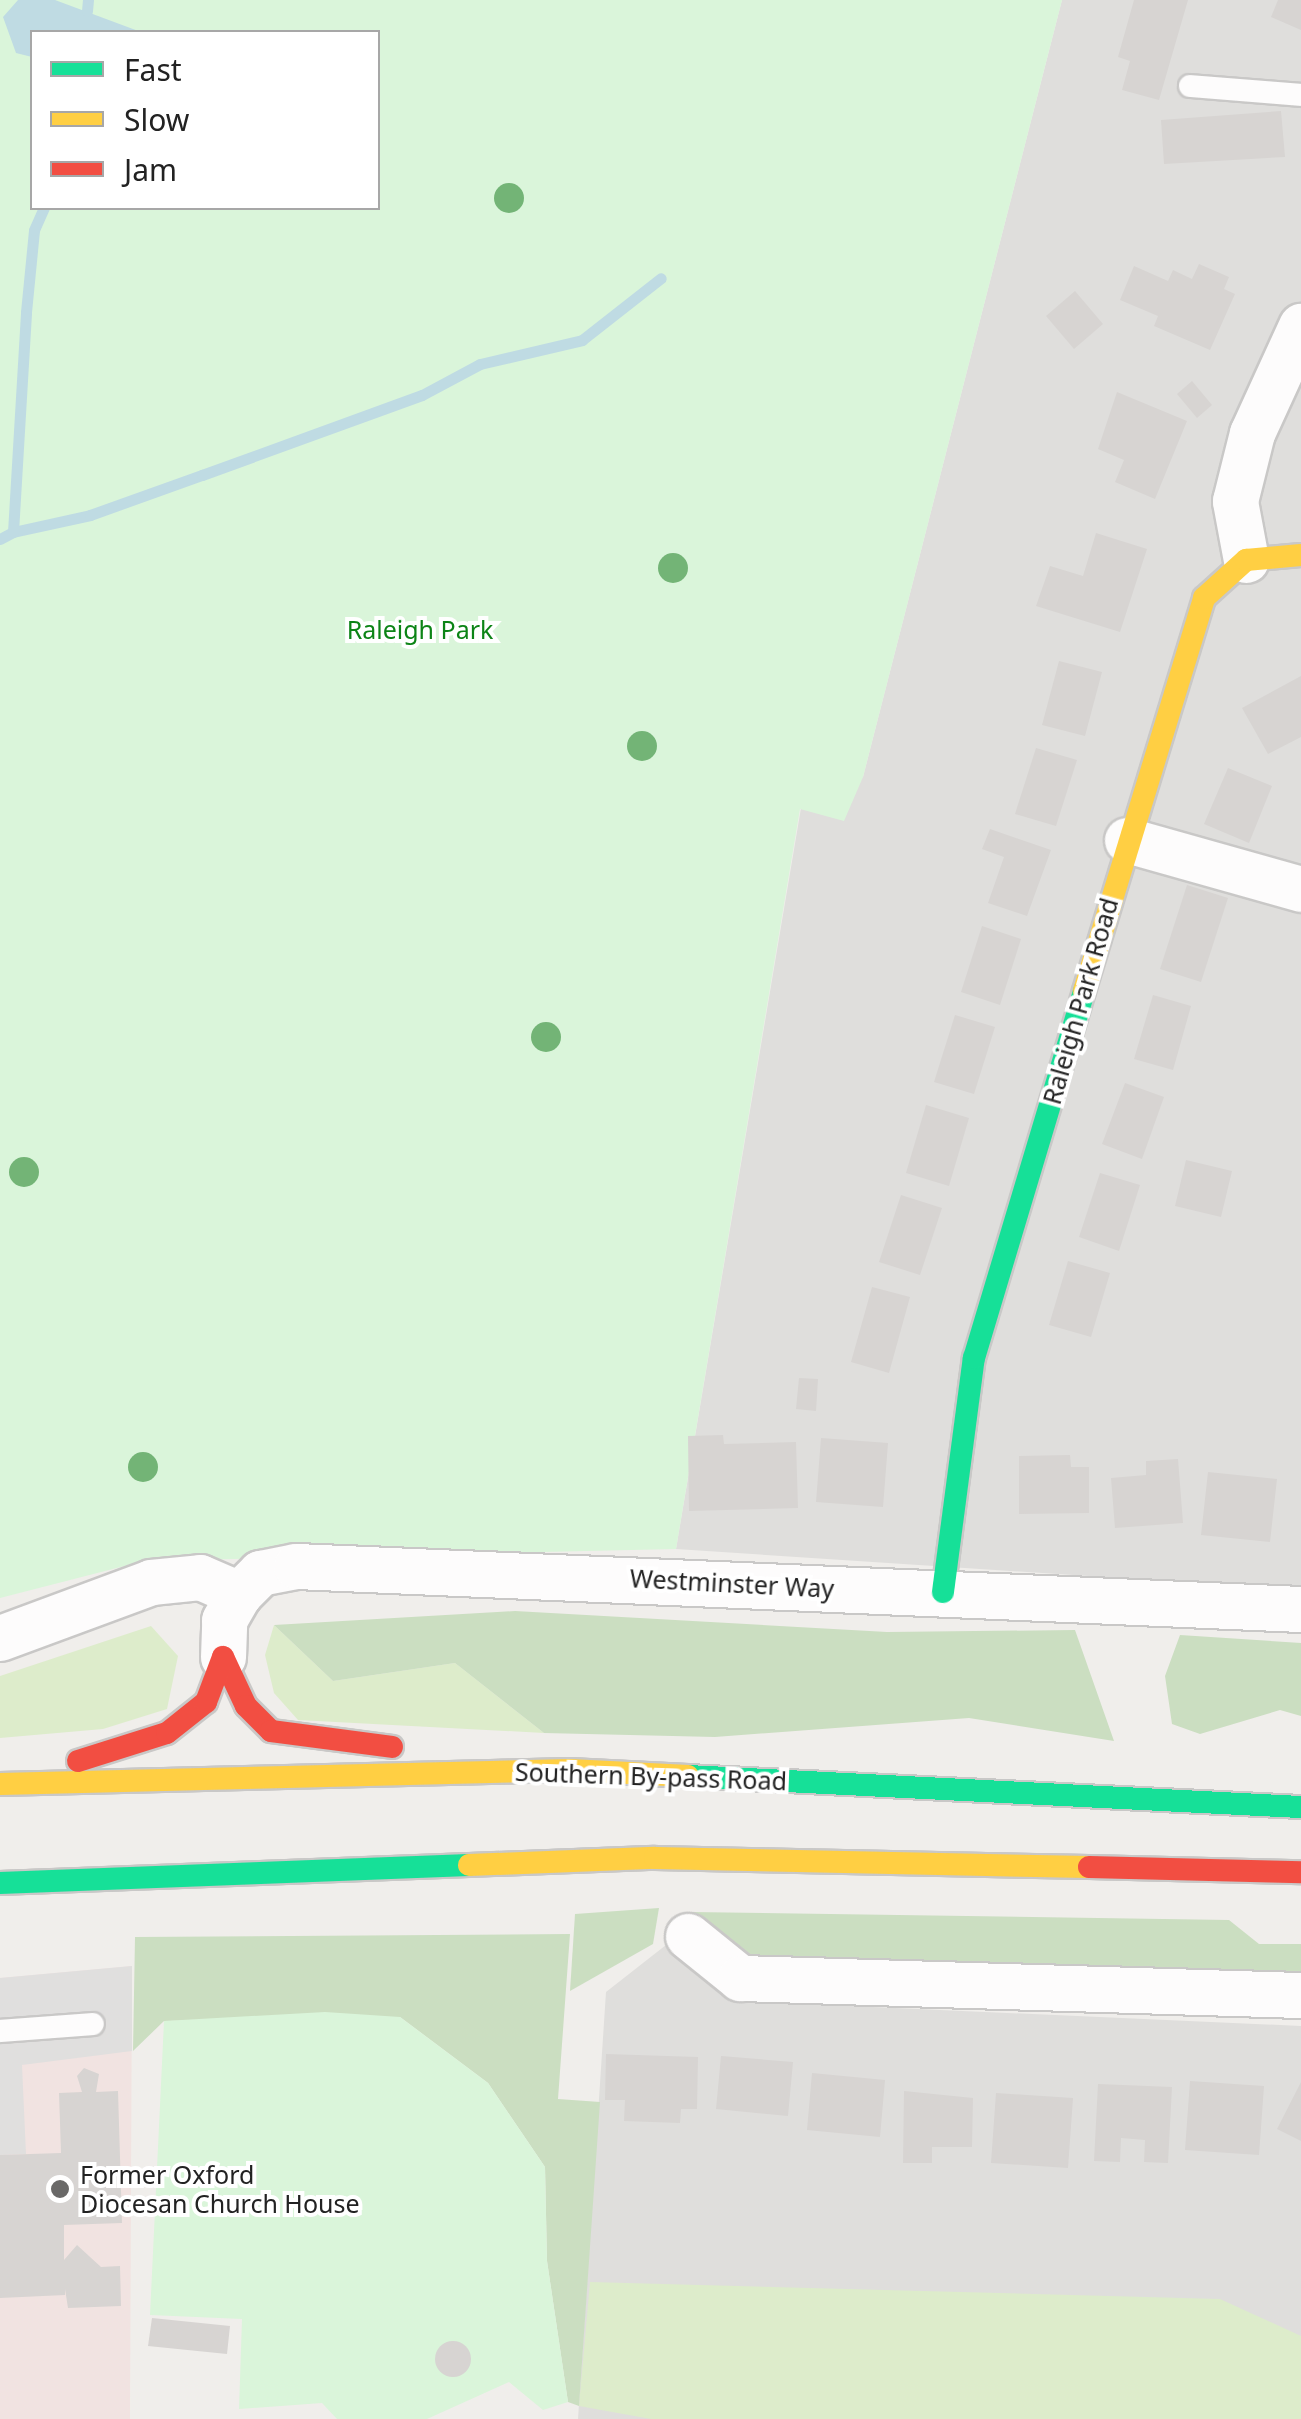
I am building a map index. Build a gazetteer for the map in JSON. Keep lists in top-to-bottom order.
{
  "streets": {
    "main road": ["Raleigh Park Road", "Southern By-pass Road"],
    "street": ["Westminster Way"]
  },
  "crossings": [
    ["Raleigh Park Road", "Westminster Way"]
  ],
  "parks": ["Raleigh Park"],
  "places": ["Former Oxford Diocesan Church House"],
  "legend": ["Fast", "Slow", "Jam"]
}
